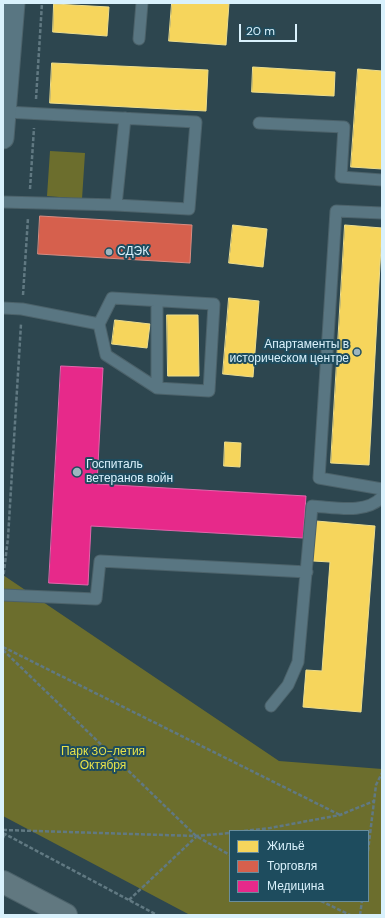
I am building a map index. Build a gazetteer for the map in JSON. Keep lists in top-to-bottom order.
{
  "parks": ["Парк 30-летия Октября"],
  "places": ["СДЭК", "Апартаменты в историческом центре", "Госпиталь ветеранов войн"],
  "legend": ["Жильё", "Торговля", "Медицина"],
  "scale_bar": "20 m"
}
